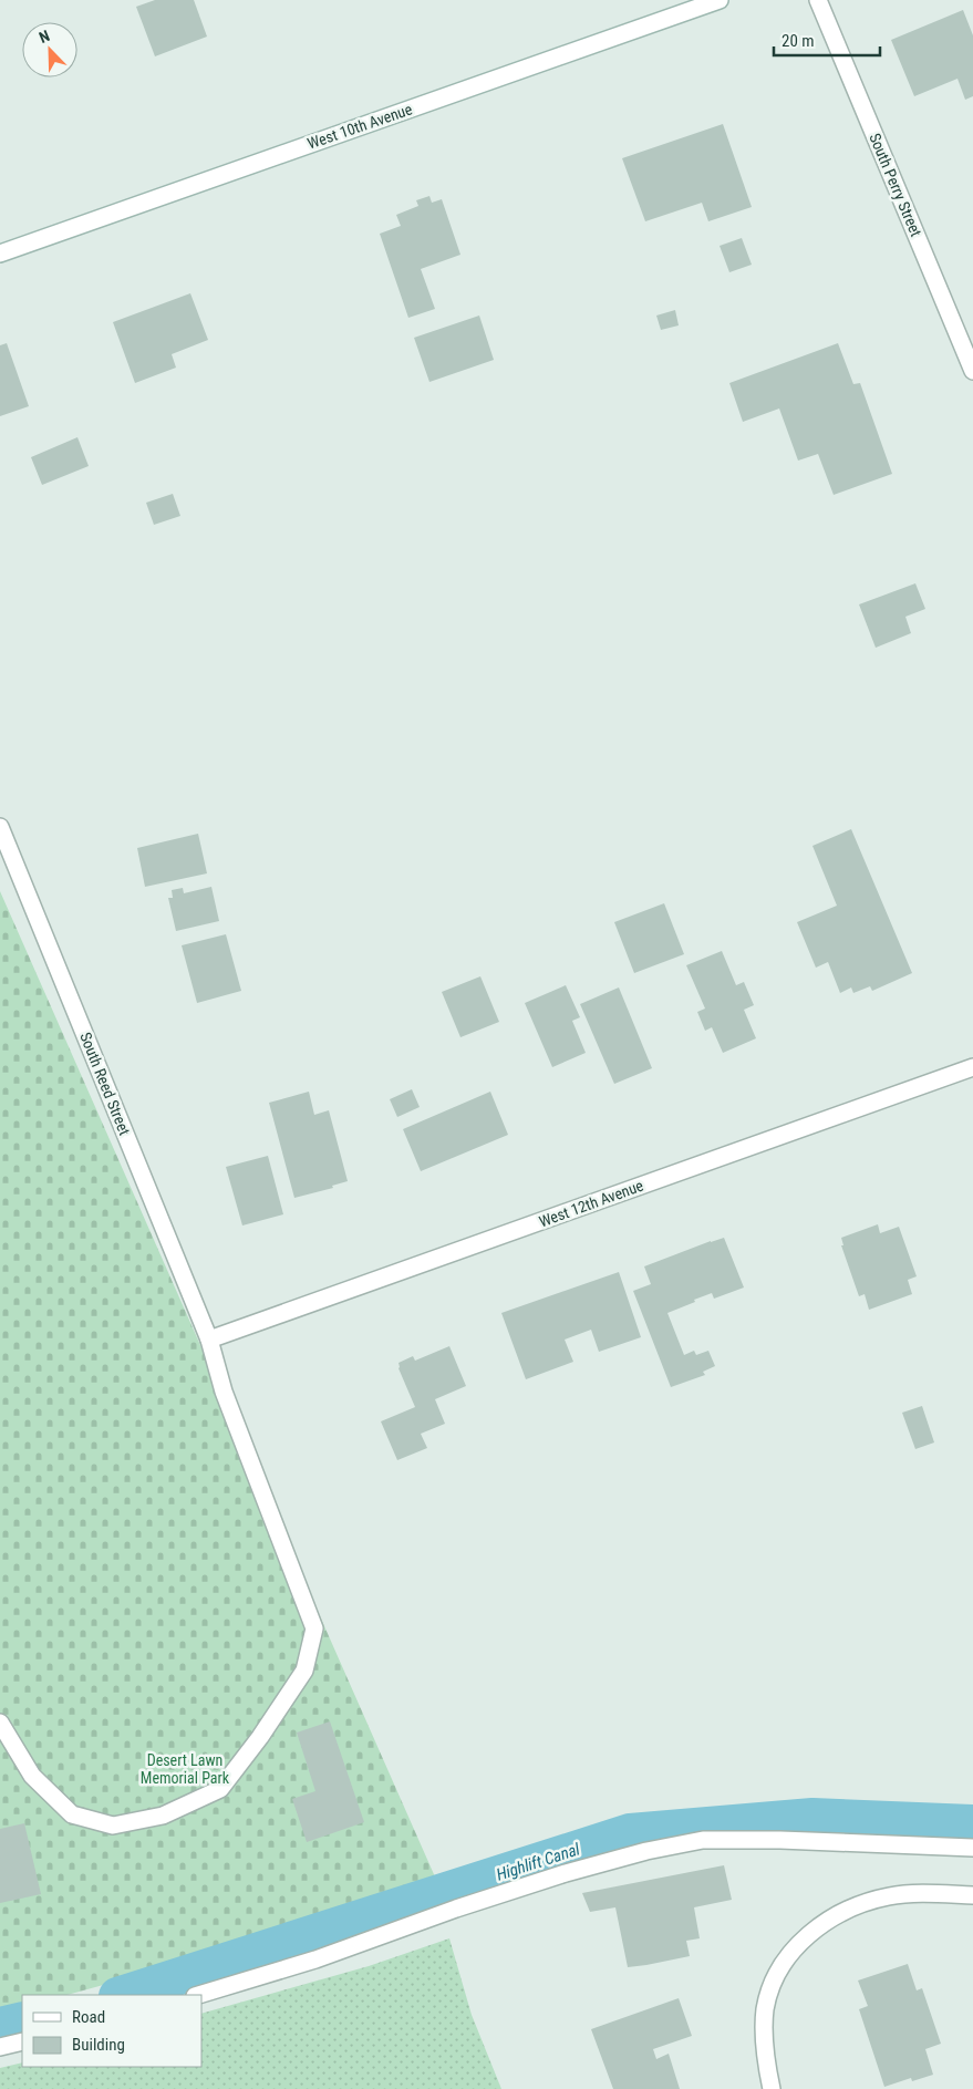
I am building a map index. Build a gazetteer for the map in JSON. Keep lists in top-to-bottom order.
{
  "streets": {
    "street": [
      "West 10th Avenue",
      "South Perry Street",
      "South Reed Street",
      "West 12th Avenue"
    ]
  },
  "crossings": [
    ["South Reed Street", "West 12th Avenue"]
  ],
  "water": ["Highlift Canal"],
  "parks": ["Desert Lawn Memorial Park"],
  "legend": ["Road", "Building"],
  "scale_bar": "20 m",
  "north": "top left"
}
